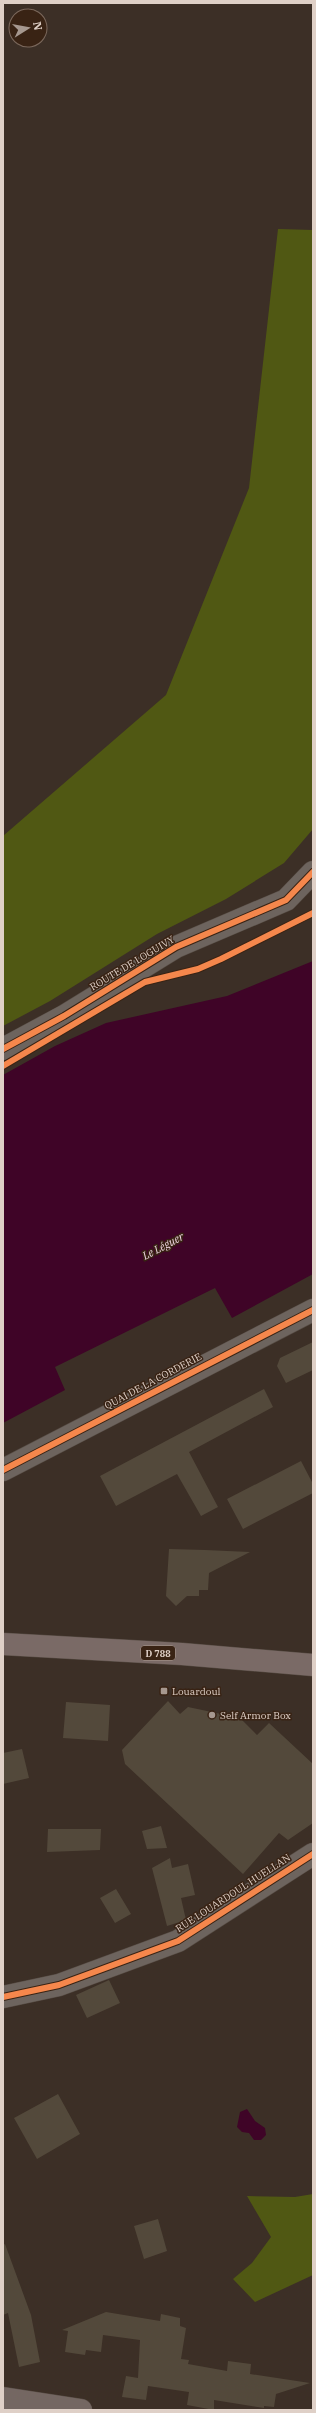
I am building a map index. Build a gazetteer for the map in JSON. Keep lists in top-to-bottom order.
{
  "streets": {
    "main road": ["D 788"],
    "street": ["ROUTE DE LOGUIVY", "QUAI DE LA CORDERIE", "RUE LOUARDOUL HUELLAN"]
  },
  "water": ["Le Léguer"],
  "places": {
    "transit": ["Louardoul"],
    "other": ["Self Armor Box"]
  },
  "north": "right"
}
